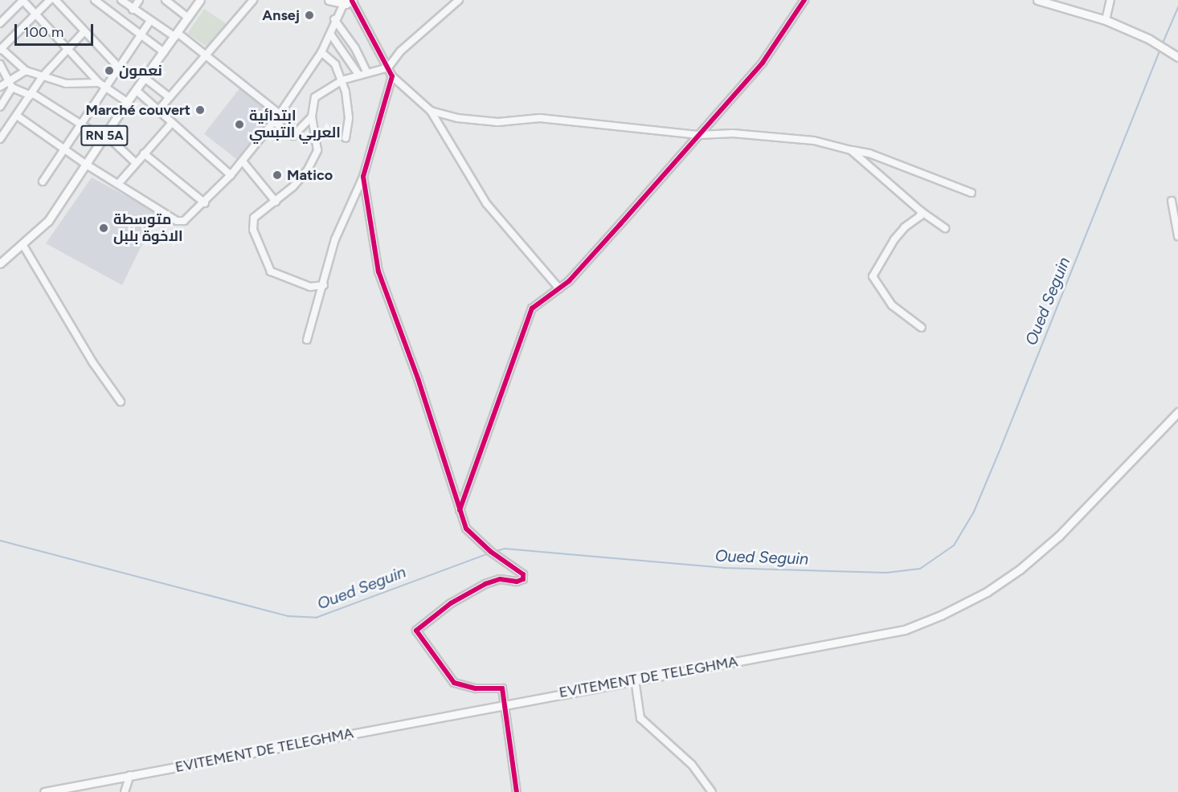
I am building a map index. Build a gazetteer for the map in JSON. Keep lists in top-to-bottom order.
{
  "streets": {
    "main road": ["RN 5A", "EVITEMENT DE TELEGHMA"]
  },
  "water": ["Oued Seguin"],
  "places": [
    "Ansej",
    "نعمون",
    "Marché couvert",
    "ابتدائية العربي التبسي",
    "Matico",
    "متوسطة الاخوة بلبل"
  ],
  "scale_bar": "100 m"
}
